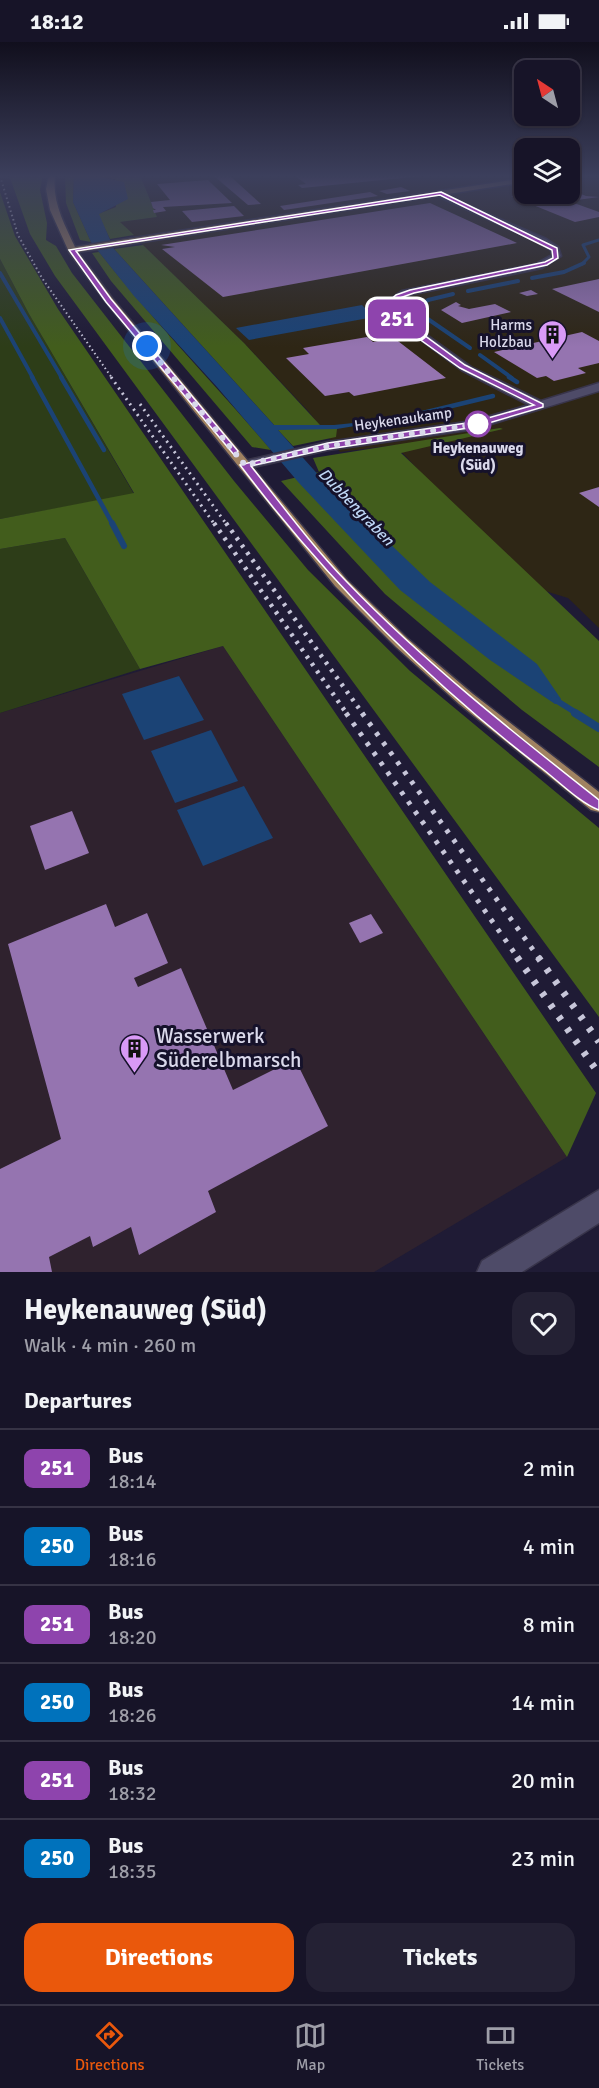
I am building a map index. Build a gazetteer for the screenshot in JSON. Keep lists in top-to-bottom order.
{
  "streets": {
    "street": ["Heykenaukamp"]
  },
  "water": ["Dubbengraben"],
  "places": {
    "building": ["Harms Holzbau", "Wasserwerk Süderelbmarsch"],
    "other": ["Heykenauweg (Süd)"]
  },
  "lines": ["bus line 251"],
  "north": "top left",
  "page": {
    "status": "18:12",
    "on_map": "251",
    "heading": [
      ["Heykenauweg (Süd)", "Walk · 4 min · 260 m"],
      "Departures"
    ],
    "list": [
      {
        "mark": "251",
        "name": "Bus",
        "note": "18:14",
        "value": "2 min"
      },
      {
        "mark": "250",
        "name": "Bus",
        "note": "18:16",
        "value": "4 min"
      },
      {
        "mark": "251",
        "name": "Bus",
        "note": "18:20",
        "value": "8 min"
      },
      {
        "mark": "250",
        "name": "Bus",
        "note": "18:26",
        "value": "14 min"
      },
      {
        "mark": "251",
        "name": "Bus",
        "note": "18:32",
        "value": "20 min"
      },
      {
        "mark": "250",
        "name": "Bus",
        "note": "18:35",
        "value": "23 min"
      }
    ],
    "buttons": ["Directions", "Tickets"],
    "tabs": ["Directions", "Map", "Tickets"]
  }
}
